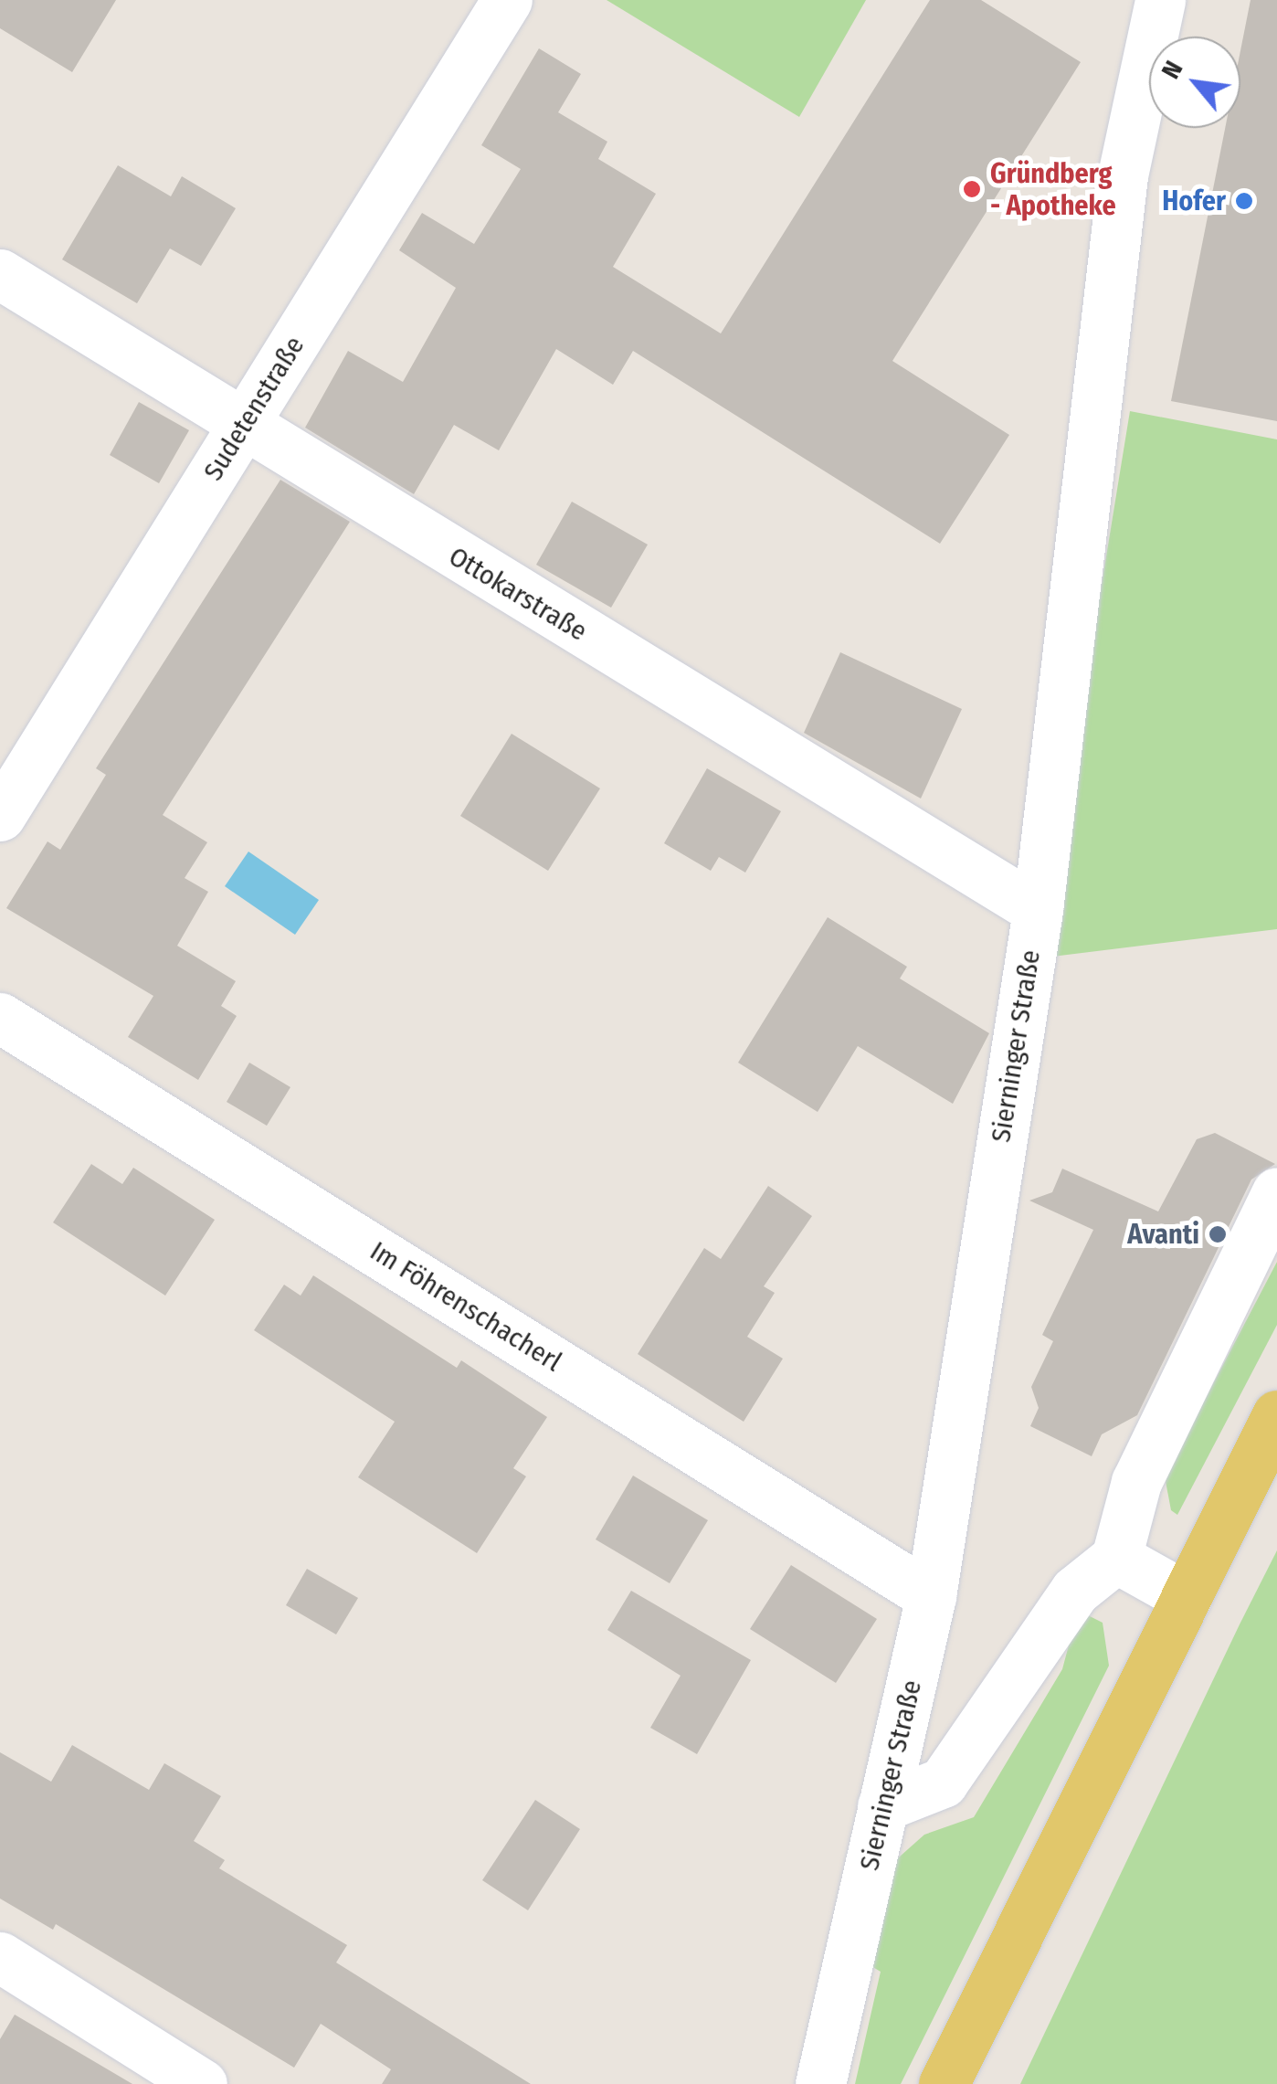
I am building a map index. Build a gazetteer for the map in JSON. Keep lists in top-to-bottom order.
{
  "streets": {
    "street": [
      "Sudetenstraße",
      "Ottokarstraße",
      "Sierninger Straße",
      "Im Föhrenschacherl"
    ]
  },
  "crossings": [
    ["Sudetenstraße", "Ottokarstraße"],
    ["Ottokarstraße", "Sierninger Straße"],
    ["Sierninger Straße", "Im Föhrenschacherl"]
  ],
  "places": ["Gründberg - Apotheke", "Hofer", "Avanti"],
  "north": "top left"
}
